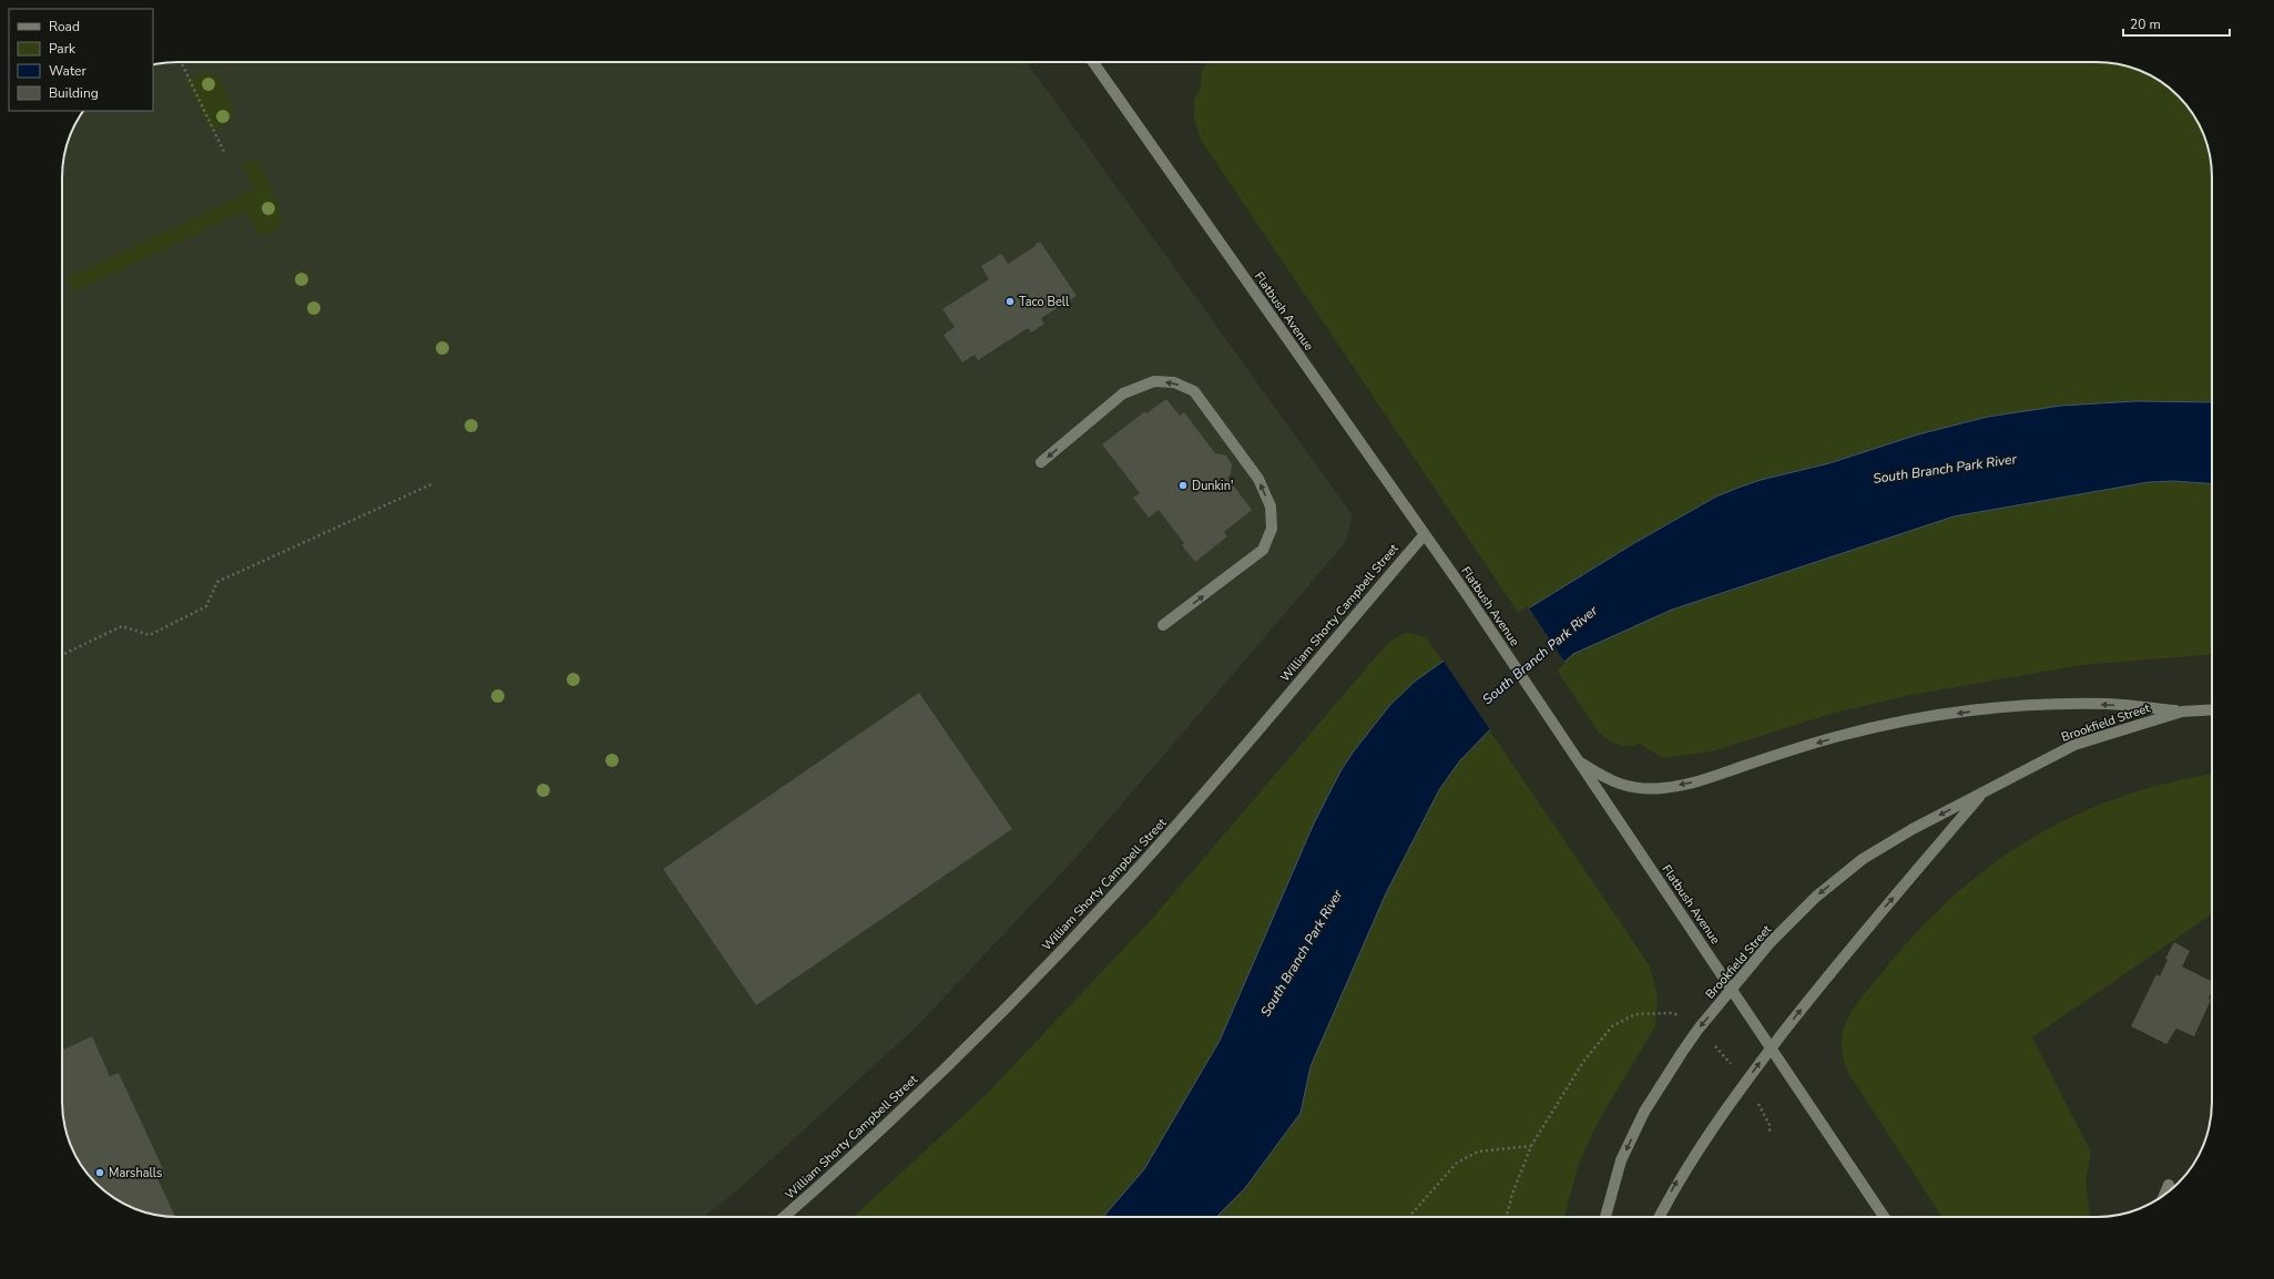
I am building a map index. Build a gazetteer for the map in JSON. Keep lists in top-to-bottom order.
{
  "streets": {
    "street": ["Flatbush Avenue", "William Shorty Campbell Street", "Brookfield Street"]
  },
  "crossings": [
    ["Flatbush Avenue", "William Shorty Campbell Street"],
    ["Flatbush Avenue", "Brookfield Street"]
  ],
  "water": ["South Branch Park River"],
  "places": ["Taco Bell", "Dunkin'", "Marshalls"],
  "legend": [
    "Road",
    "Park",
    "Water",
    "Building"
  ],
  "scale_bar": "20 m"
}
